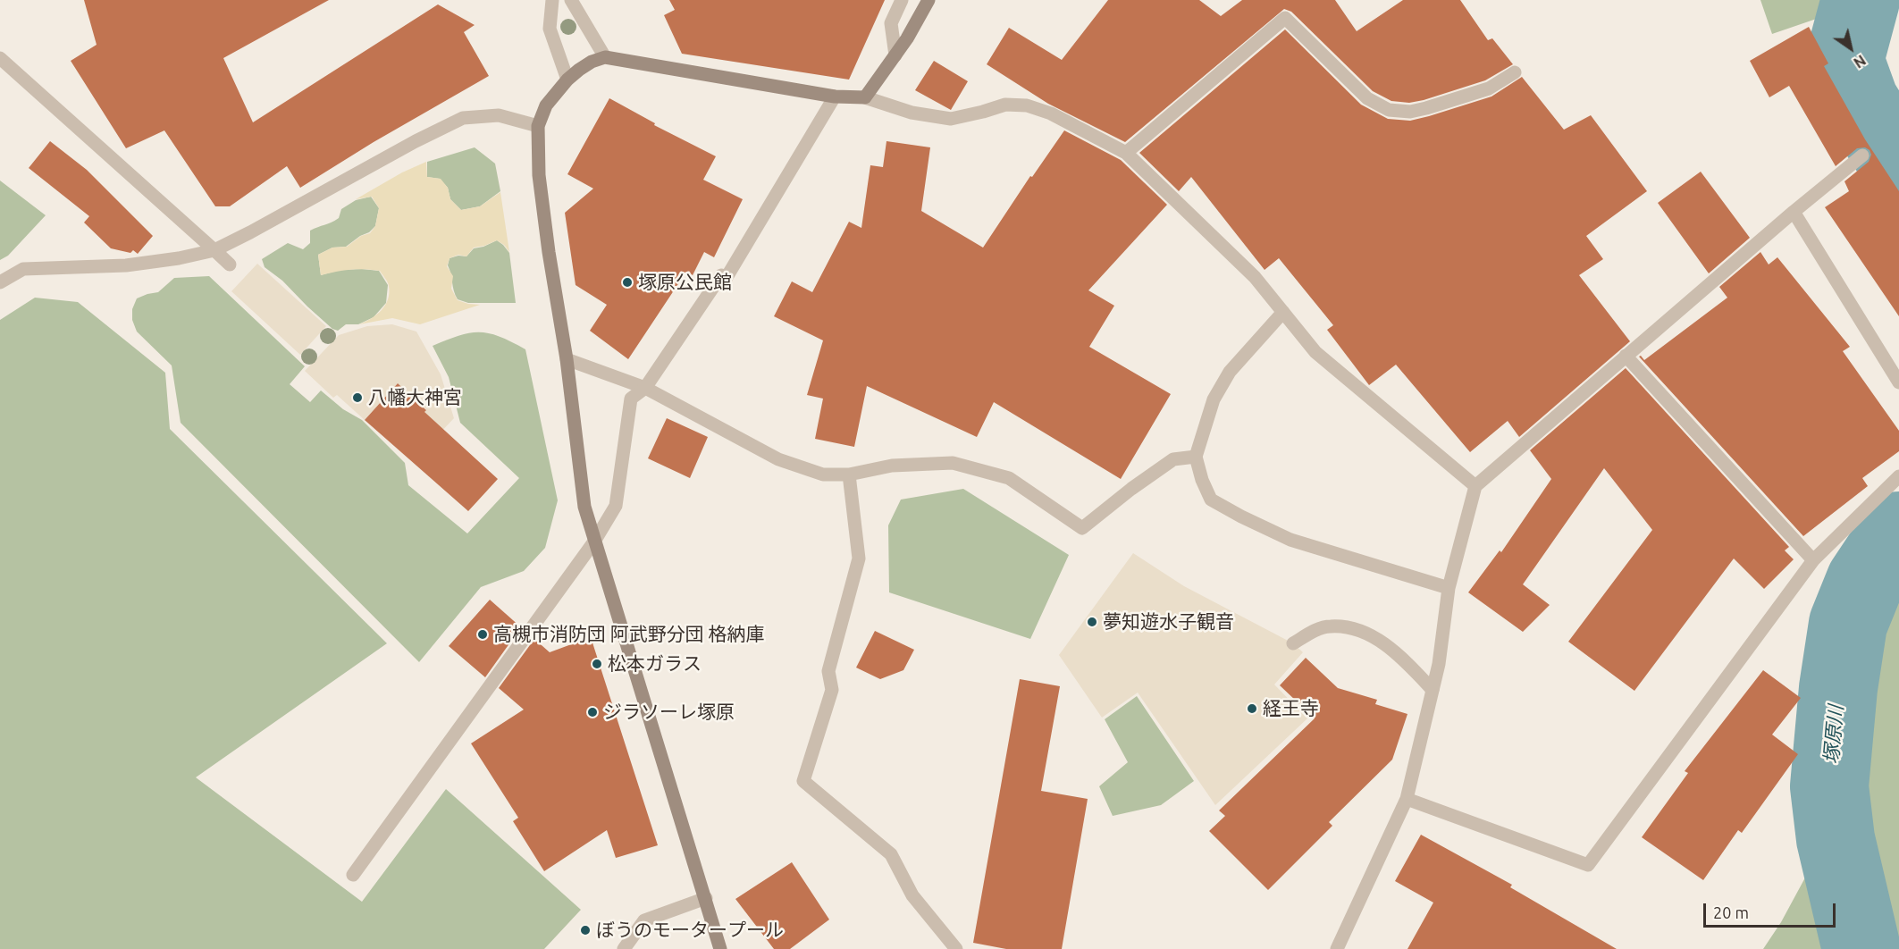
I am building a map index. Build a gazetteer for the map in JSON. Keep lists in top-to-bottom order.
{
  "water": ["塚原川"],
  "places": [
    "塚原公民館",
    "八幡大神宮",
    "夢知遊水子観音",
    "高槻市消防団 阿武野分団 格納庫",
    "松本ガラス",
    "経王寺",
    "ジラソーレ塚原",
    "ぼうのモータープール"
  ],
  "scale_bar": "20 m",
  "north": "bottom right"
}
